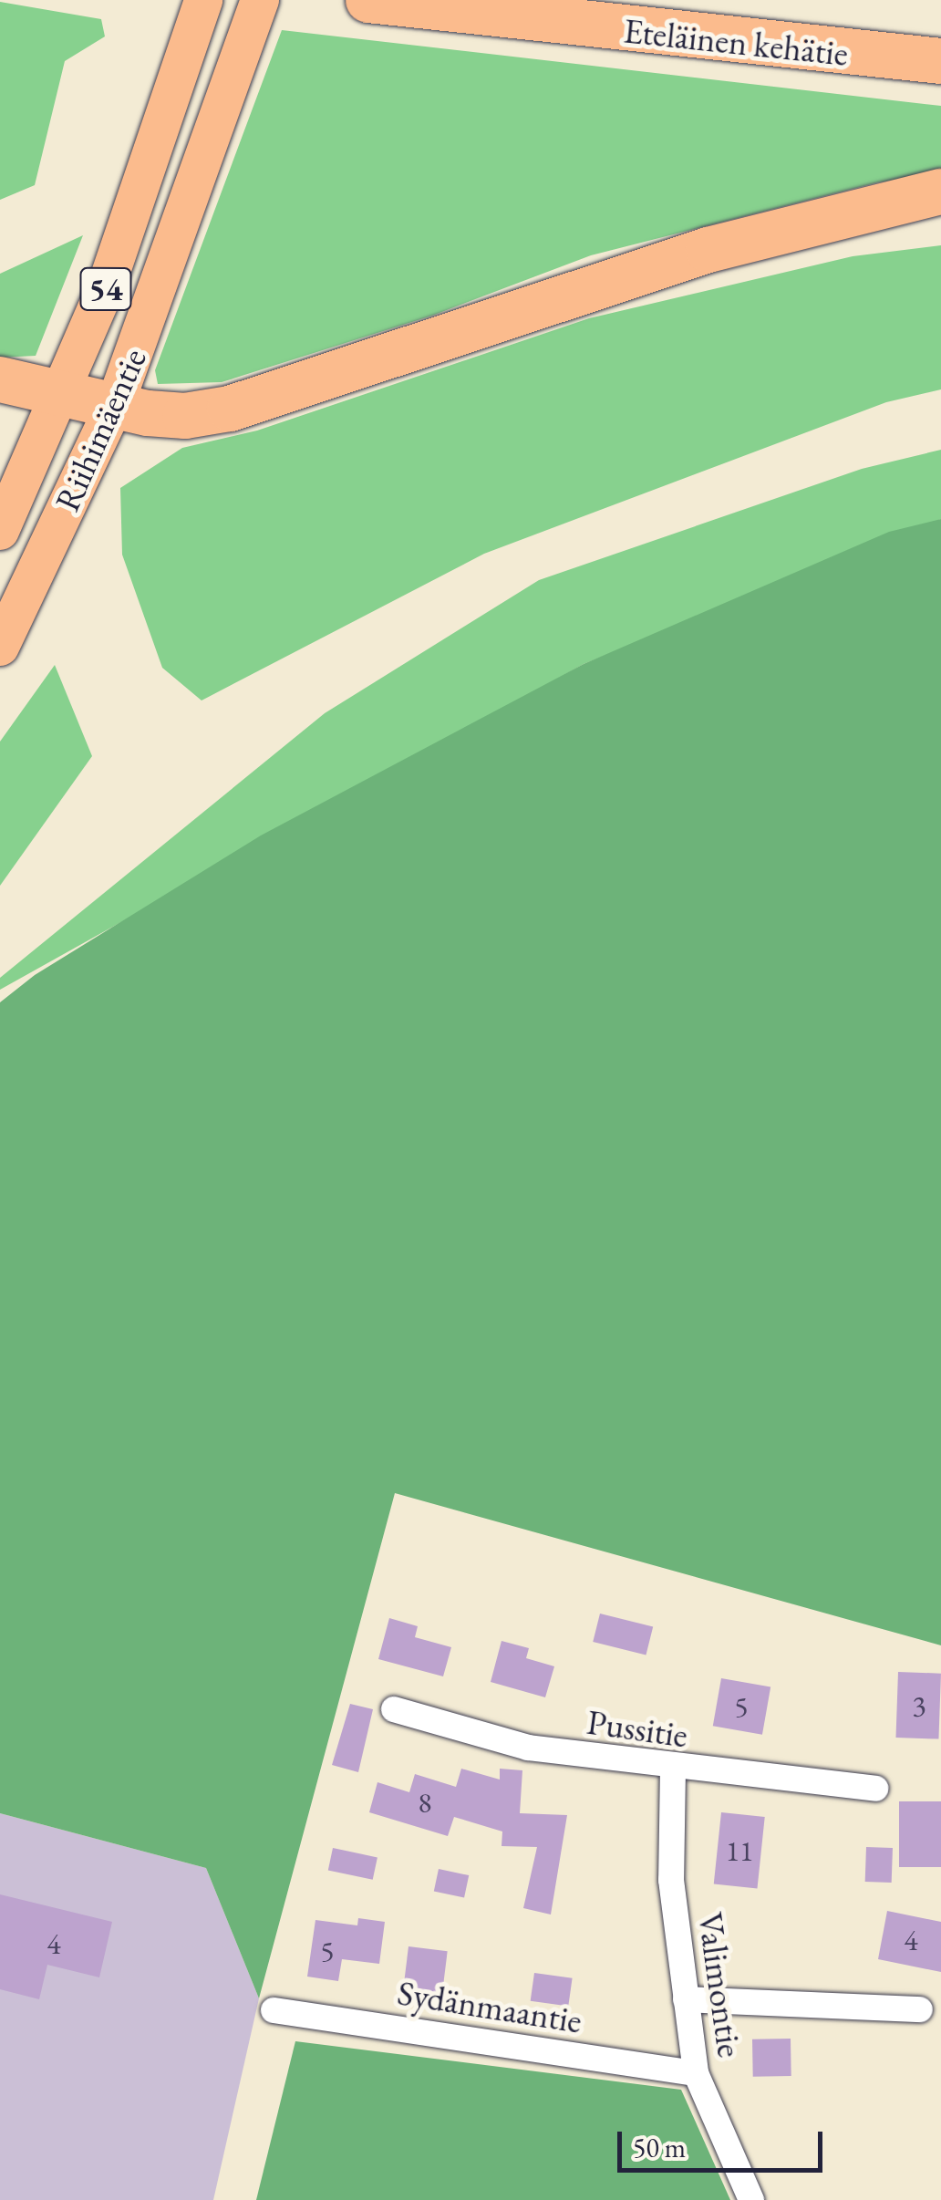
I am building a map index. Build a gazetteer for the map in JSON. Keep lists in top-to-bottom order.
{
  "streets": {
    "highway": ["Eteläinen kehätie"],
    "main road": ["54", "Riihimäentie"],
    "street": ["Pussitie", "Valimontie", "Sydänmaantie"]
  },
  "crossings": [
    ["Pussitie", "Valimontie"],
    ["Valimontie", "Sydänmaantie"]
  ],
  "house_numbers": [
    "3",
    "5",
    "8",
    "11",
    "4",
    "4",
    "5"
  ],
  "scale_bar": "50 m"
}
